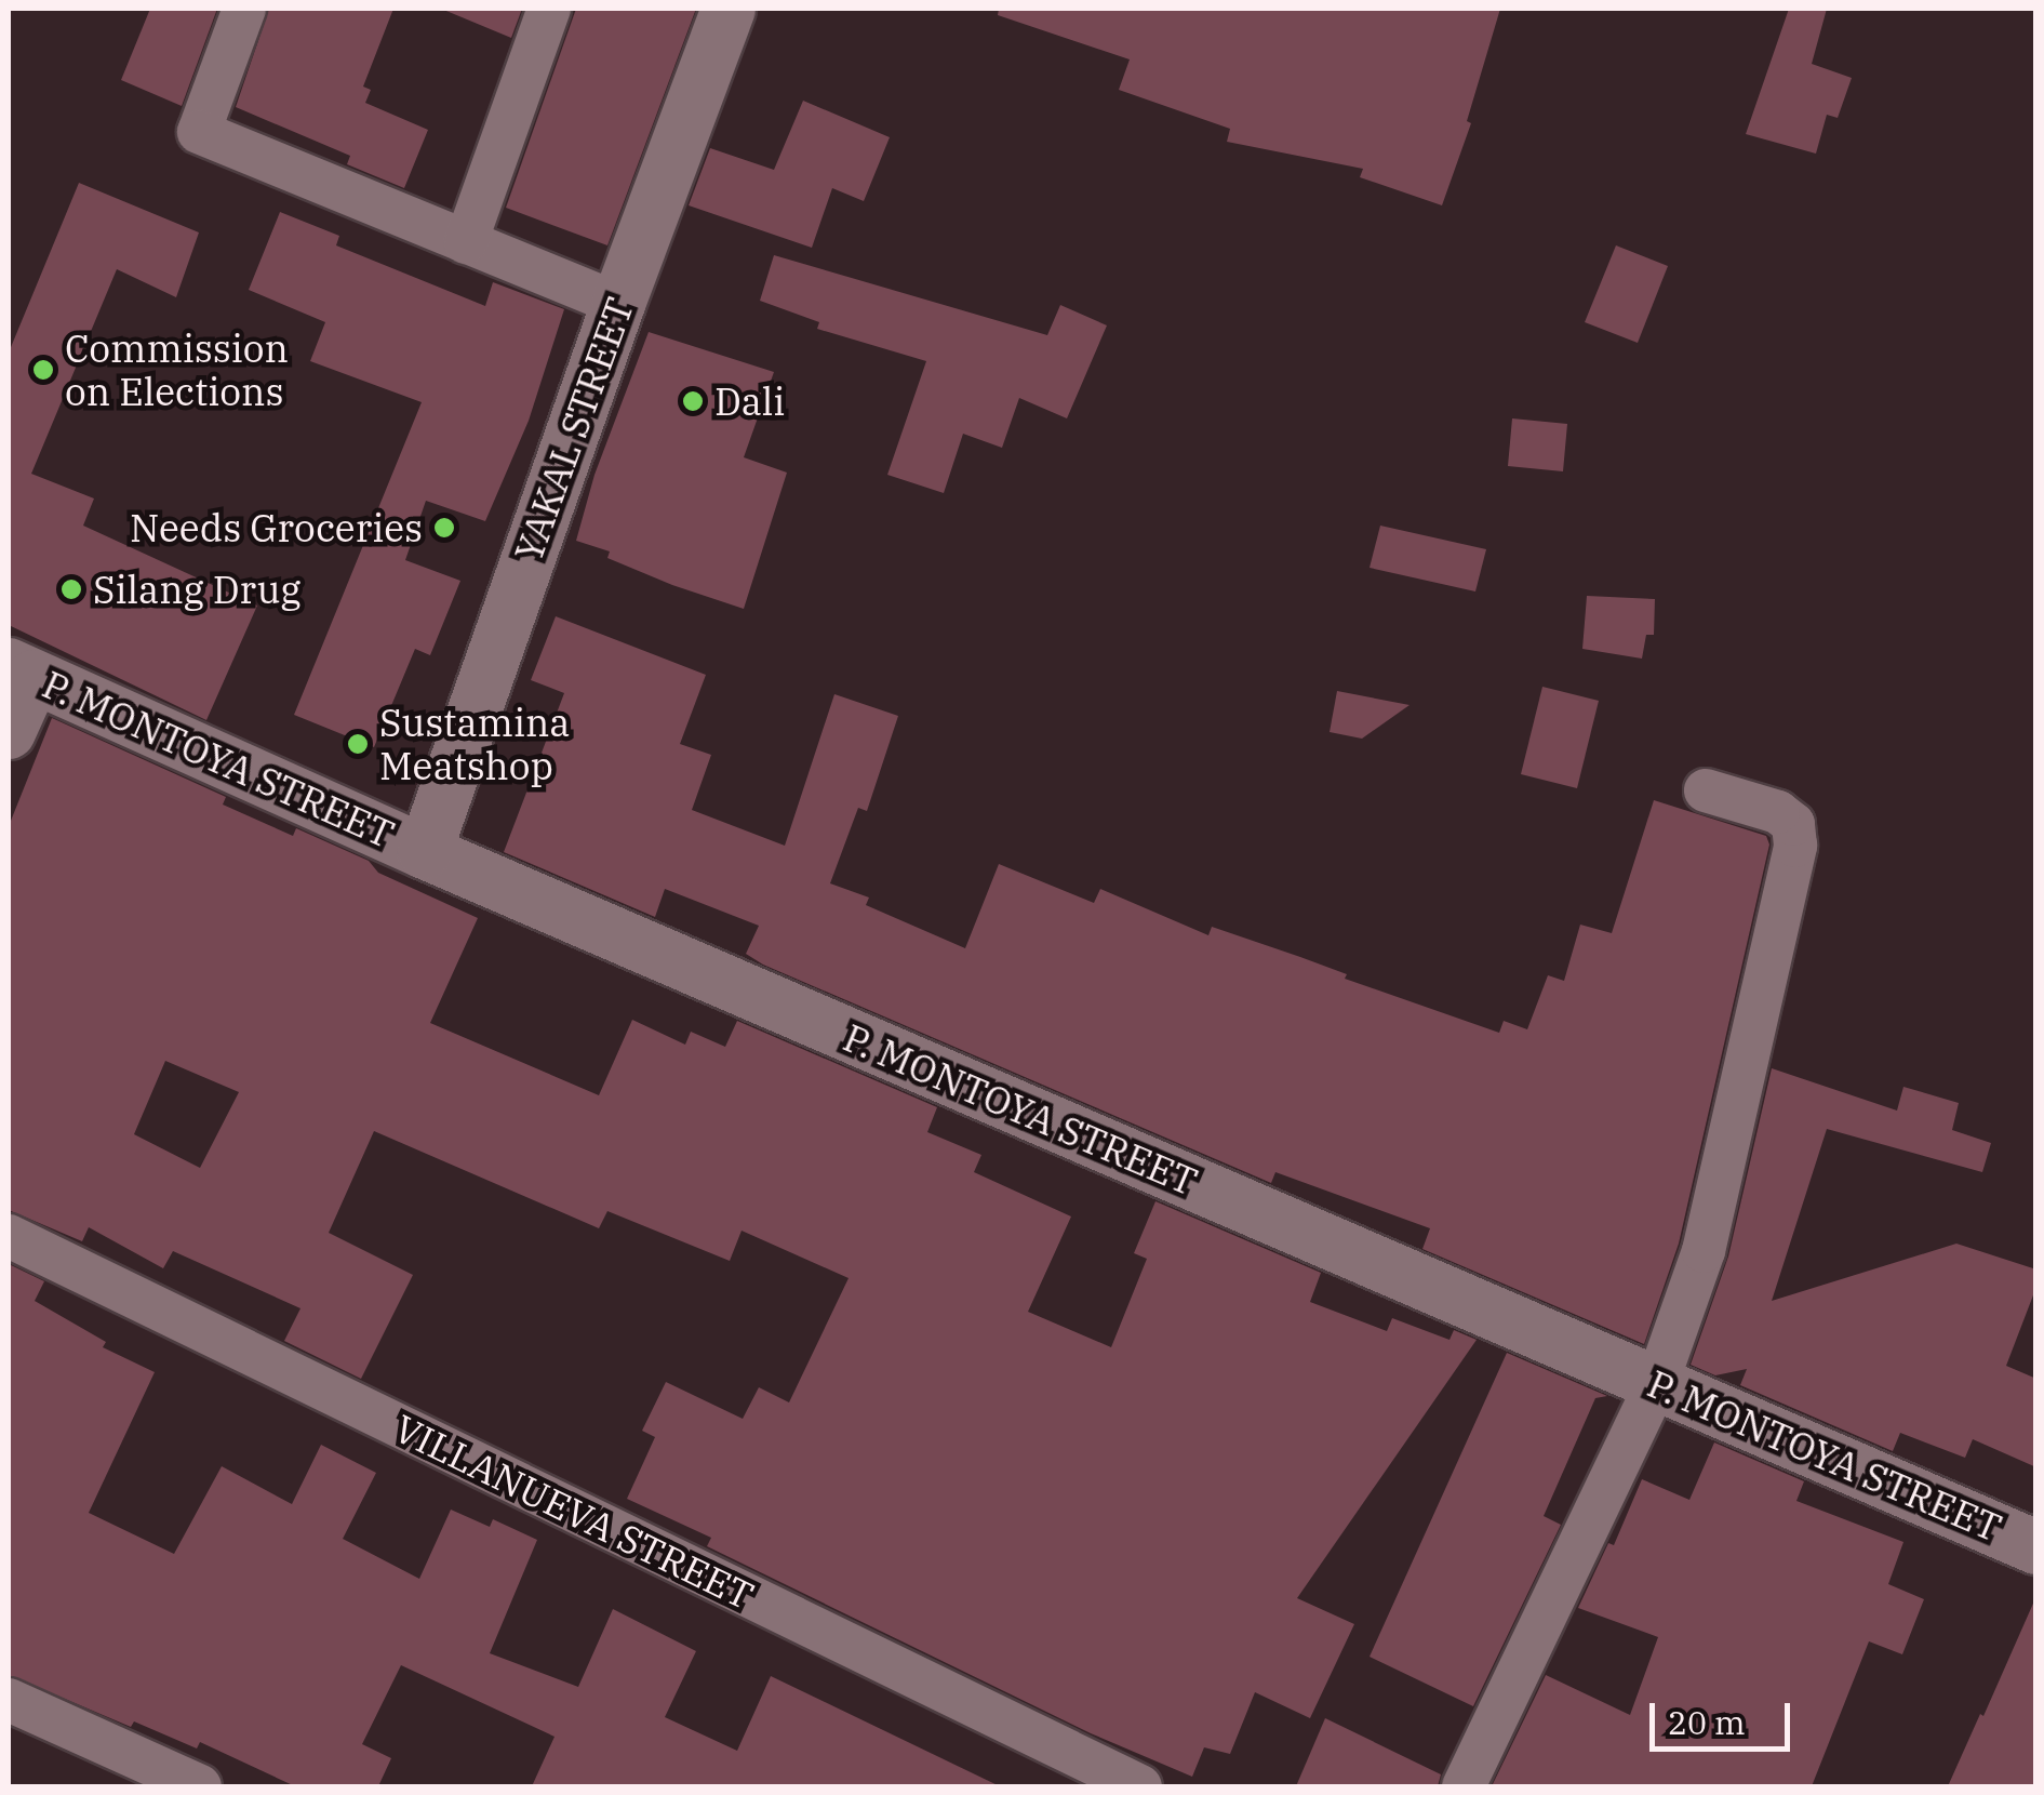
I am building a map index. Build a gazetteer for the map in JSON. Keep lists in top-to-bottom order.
{
  "streets": {
    "street": ["YAKAL STREET", "P. MONTOYA STREET", "VILLANUEVA STREET"]
  },
  "crossings": [
    ["YAKAL STREET", "P. MONTOYA STREET"]
  ],
  "places": [
    "Commission on Elections",
    "Dali",
    "Needs Groceries",
    "Silang Drug",
    "Sustamina Meatshop"
  ],
  "scale_bar": "20 m"
}
